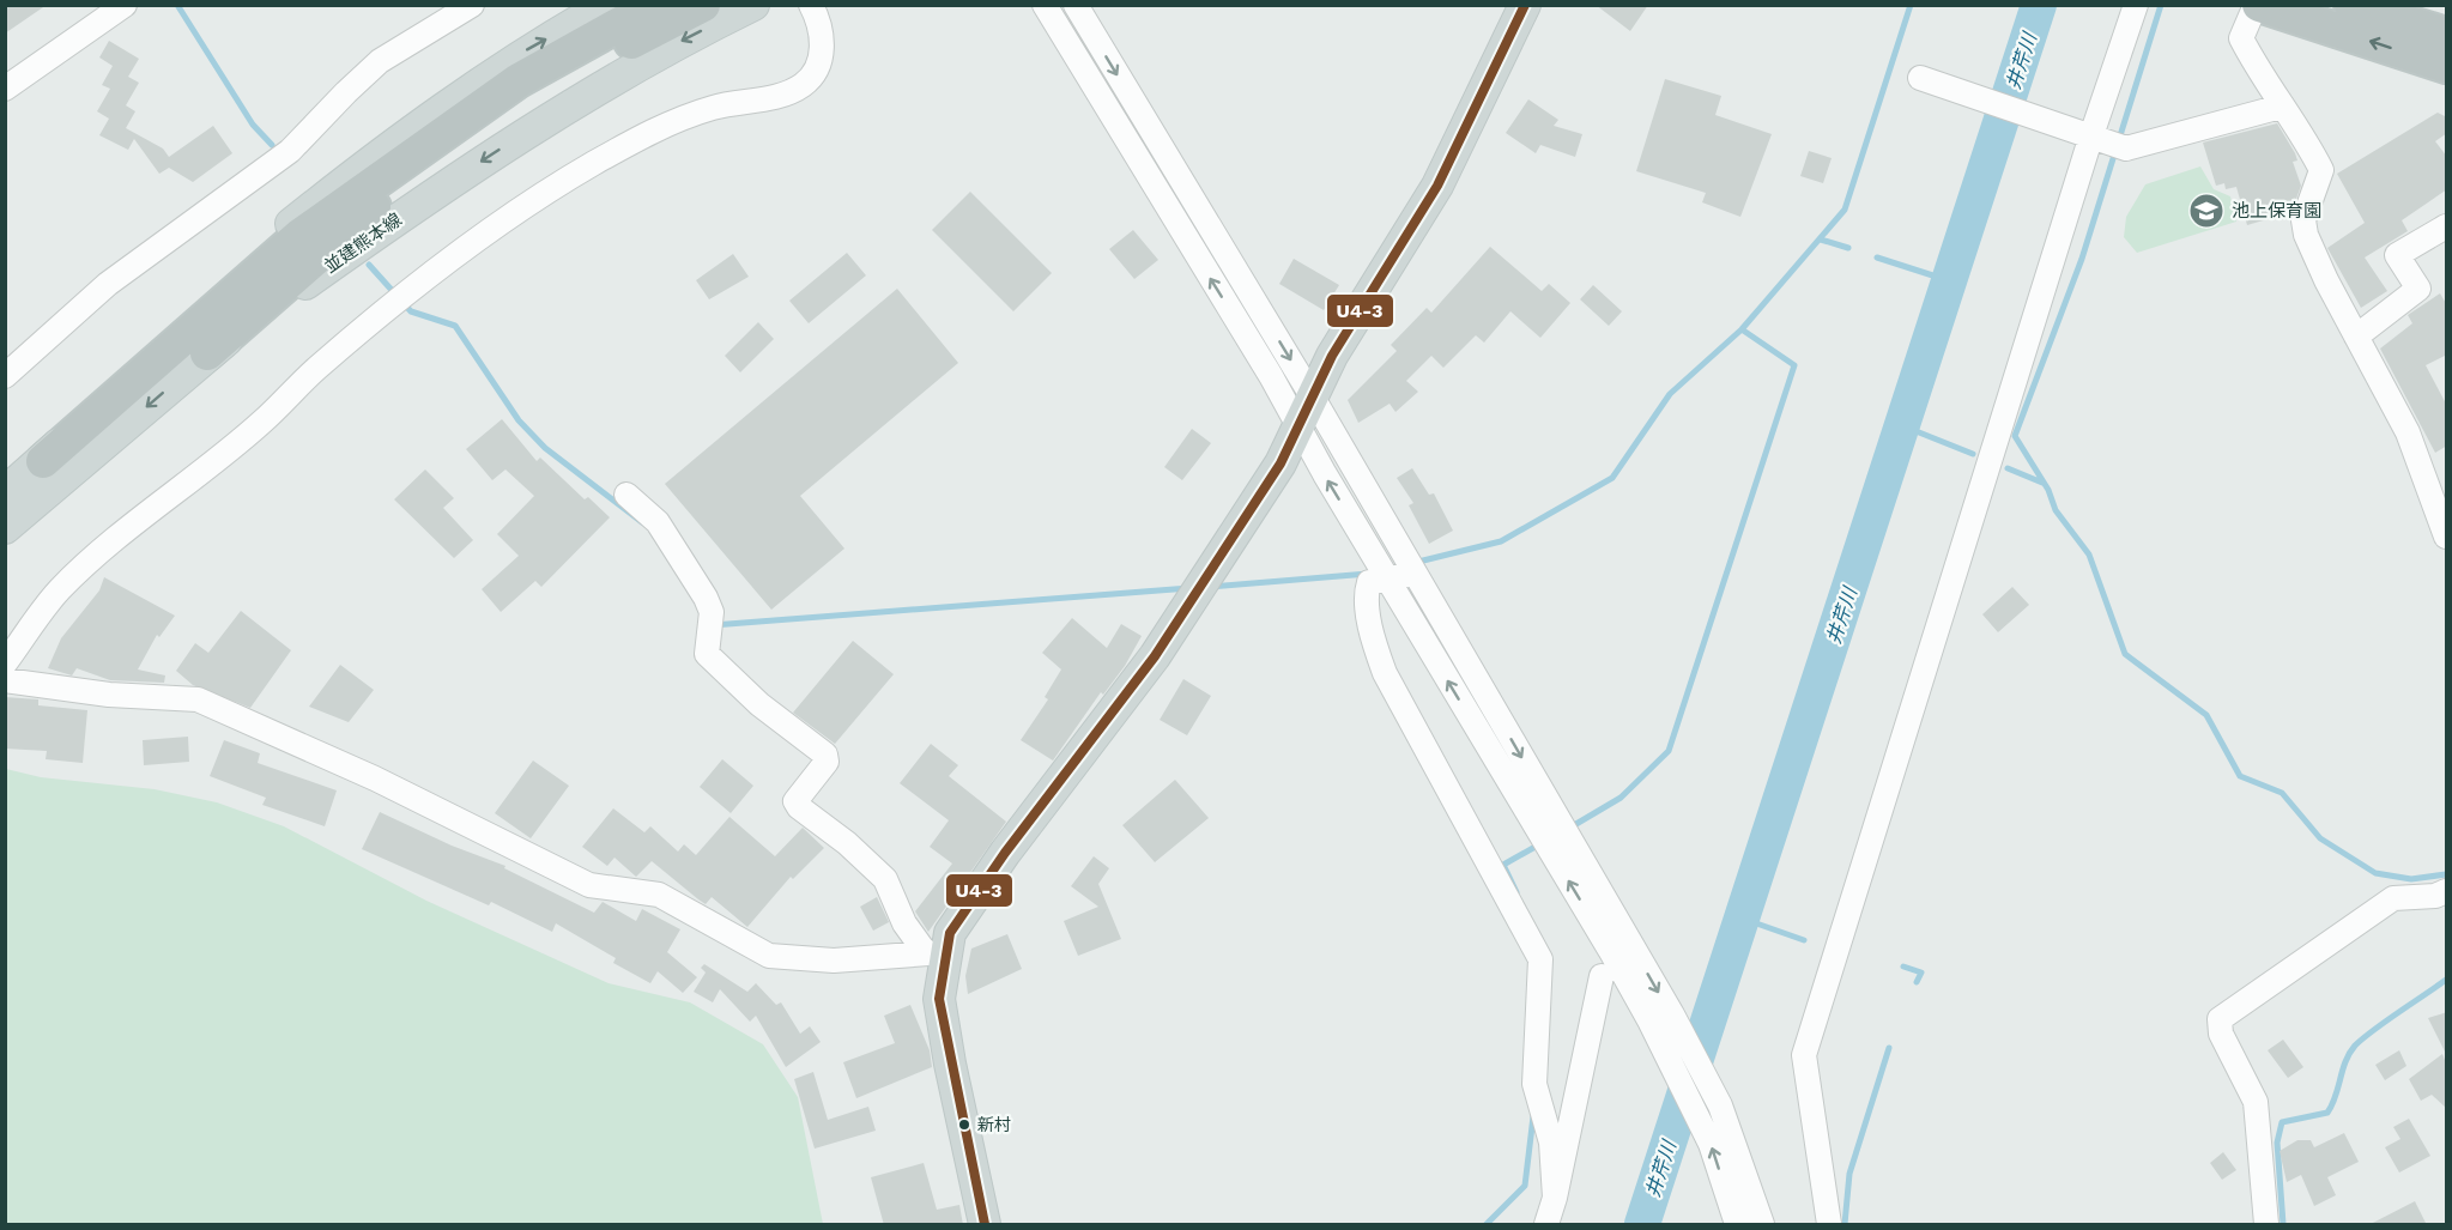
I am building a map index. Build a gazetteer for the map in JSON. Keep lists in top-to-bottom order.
{
  "streets": {
    "main road": ["並建熊本線"]
  },
  "water": ["井芹川"],
  "places": {
    "school or university": ["池上保育園"],
    "other": ["新村"]
  },
  "lines": ["transit line U4-3"]
}
